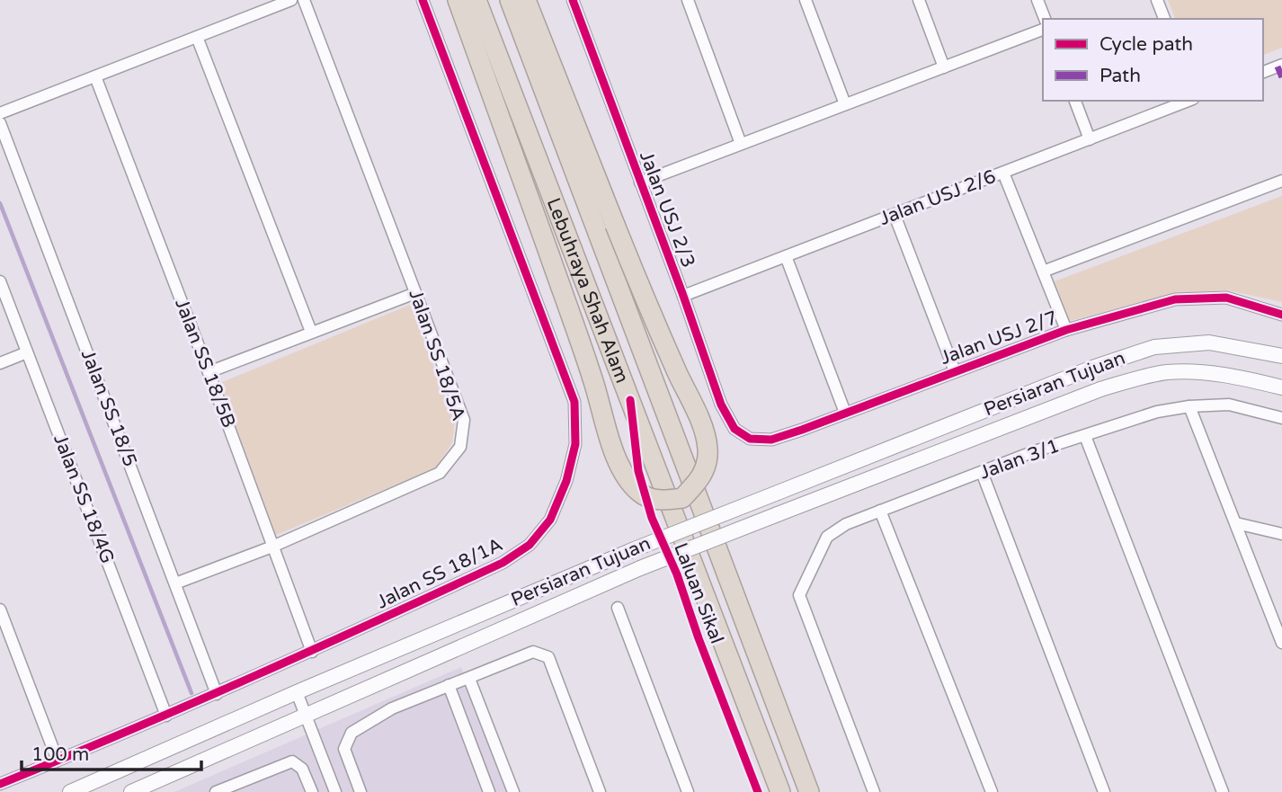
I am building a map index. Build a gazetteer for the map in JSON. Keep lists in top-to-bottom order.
{
  "streets": {
    "highway": ["Lebuhraya Shah Alam"],
    "main road": ["Persiaran Tujuan"],
    "street": [
      "Jalan USJ 2/6",
      "Jalan USJ 2/3",
      "Jalan USJ 2/7",
      "Jalan SS 18/5A",
      "Jalan SS 18/5B",
      "Jalan SS 18/5",
      "Jalan 3/1",
      "Jalan SS 18/4G",
      "Jalan SS 18/1A"
    ],
    "cycle path": ["Laluan Sikal"]
  },
  "crossings": [
    ["Jalan USJ 2/6", "Jalan USJ 2/3"],
    ["Jalan USJ 2/3", "Jalan USJ 2/7"],
    ["Jalan SS 18/5A", "Jalan SS 18/5B"],
    ["Jalan SS 18/5A", "Jalan SS 18/5"],
    ["Jalan SS 18/5B", "Jalan SS 18/1A"],
    ["Jalan SS 18/5", "Jalan SS 18/1A"],
    ["Jalan SS 18/4G", "Jalan SS 18/1A"]
  ],
  "legend": ["Cycle path", "Path"],
  "scale_bar": "100 m"
}
